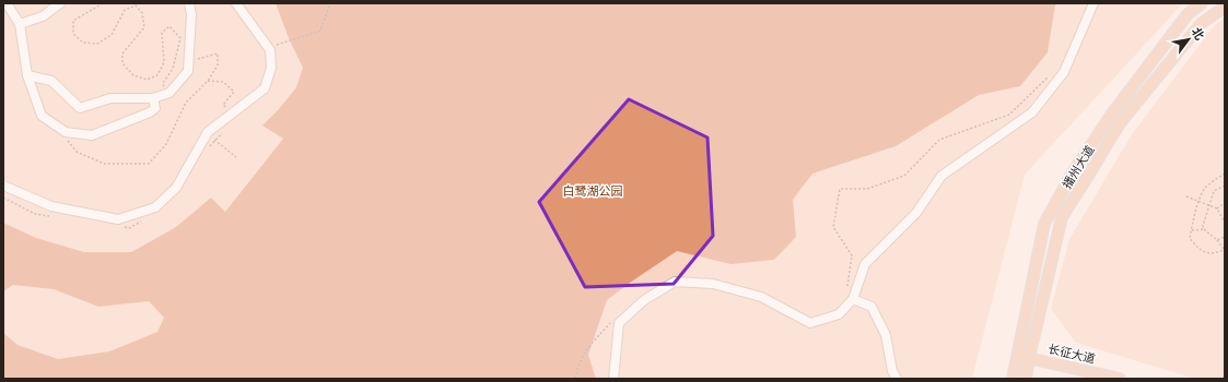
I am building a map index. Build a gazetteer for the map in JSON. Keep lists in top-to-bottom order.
{
  "streets": {
    "main road": ["播州大道", "长征大道"]
  },
  "crossings": [
    ["播州大道", "长征大道"]
  ],
  "parks": ["白鹭湖公园"],
  "north": "top right"
}
